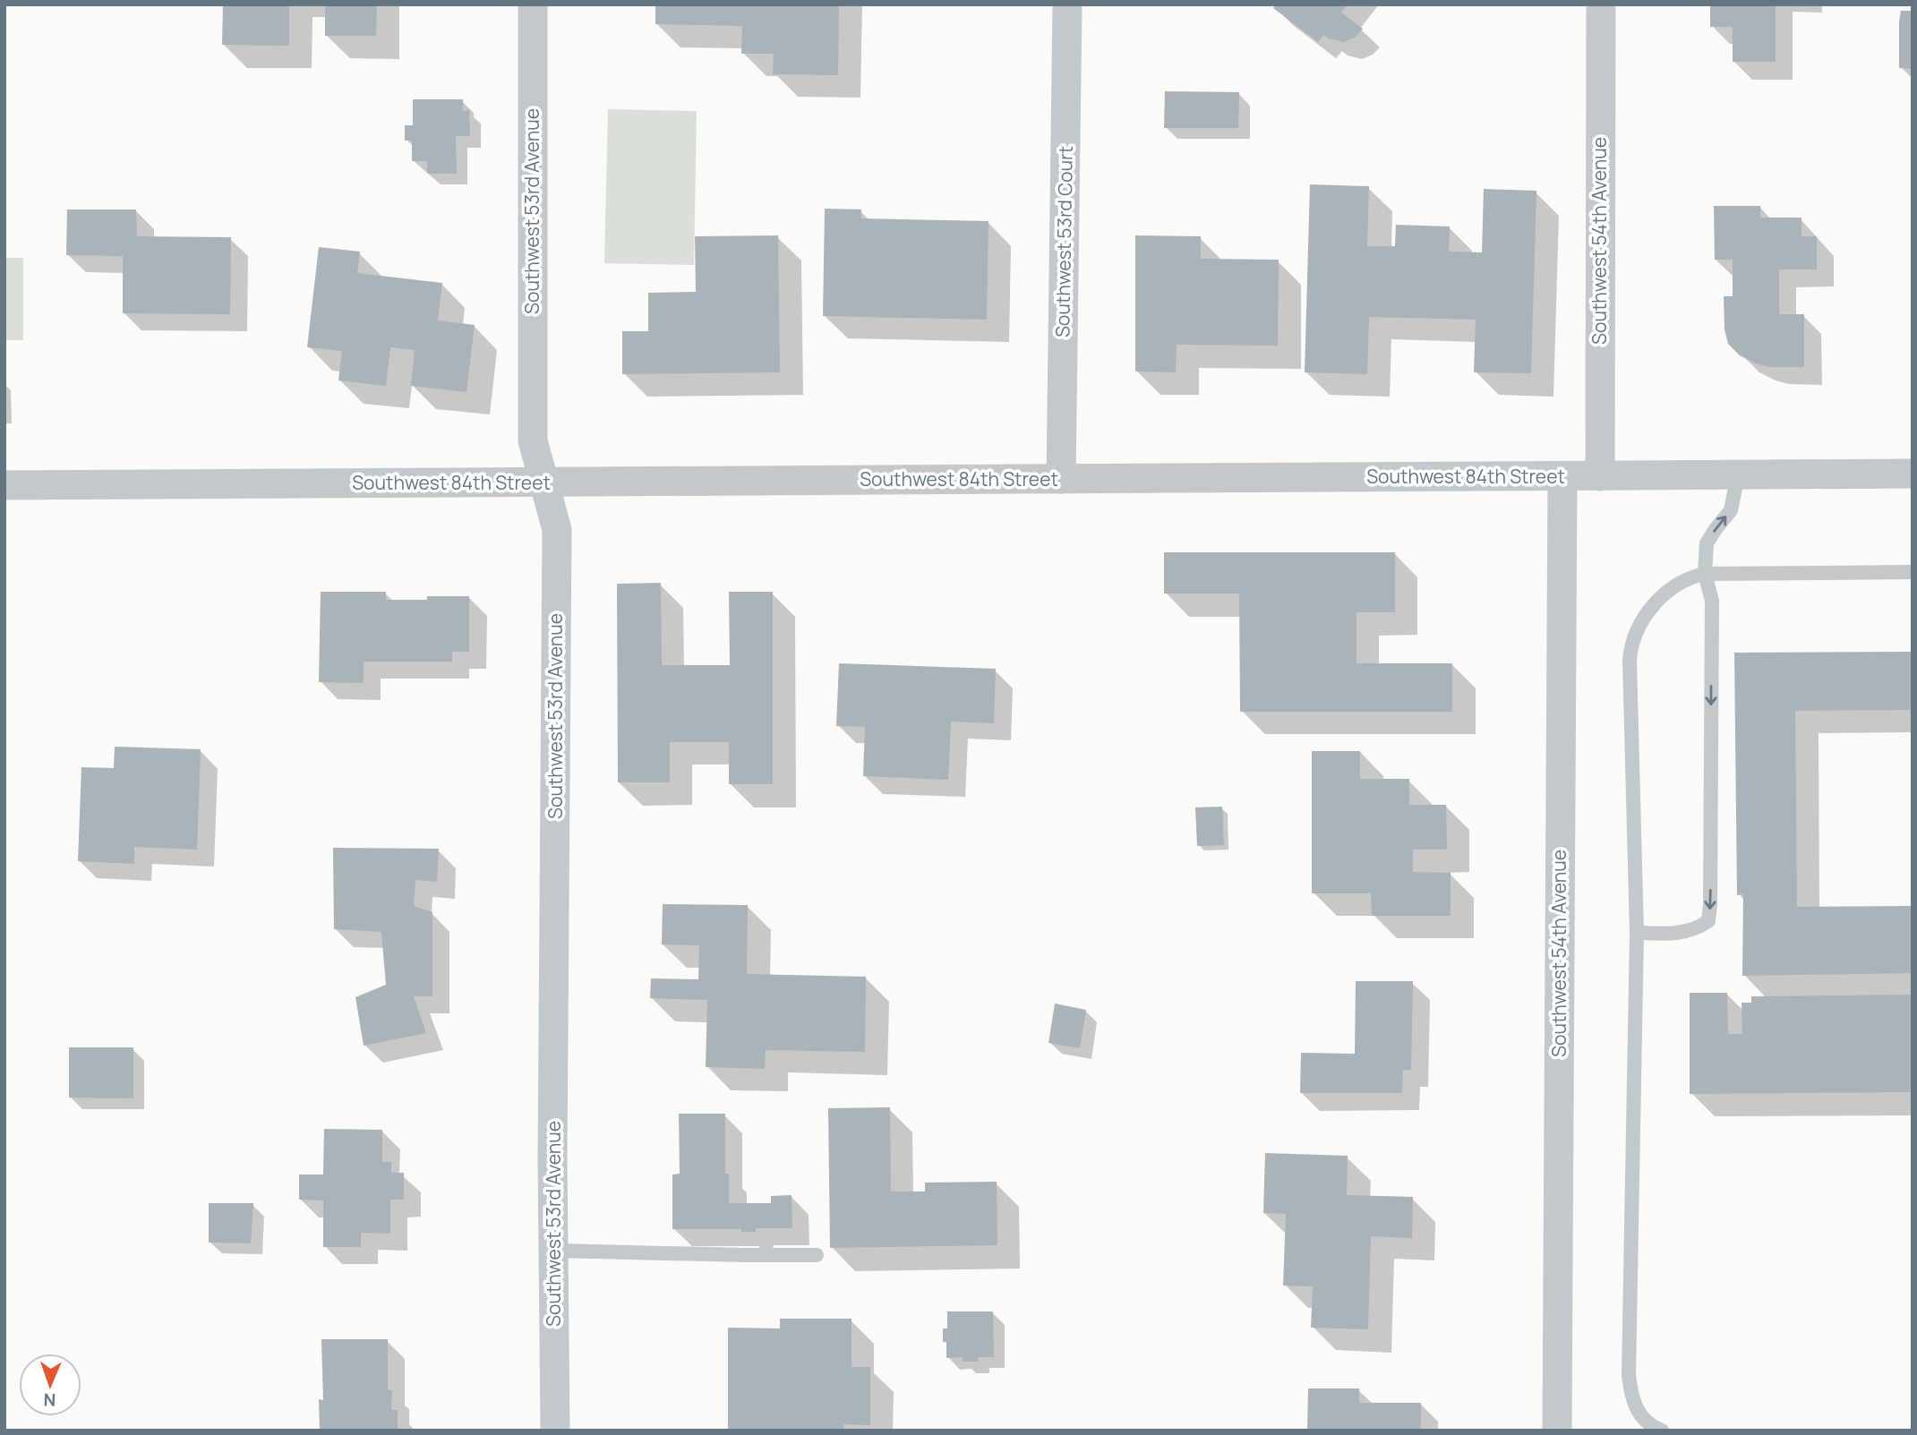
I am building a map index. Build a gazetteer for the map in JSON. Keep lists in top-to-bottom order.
{
  "streets": {
    "street": [
      "Southwest 53rd Avenue",
      "Southwest 54th Avenue",
      "Southwest 53rd Court",
      "Southwest 84th Street"
    ]
  },
  "crossings": [
    ["Southwest 53rd Avenue", "Southwest 84th Street"],
    ["Southwest 54th Avenue", "Southwest 84th Street"],
    ["Southwest 53rd Court", "Southwest 84th Street"]
  ],
  "north": "bottom"
}
